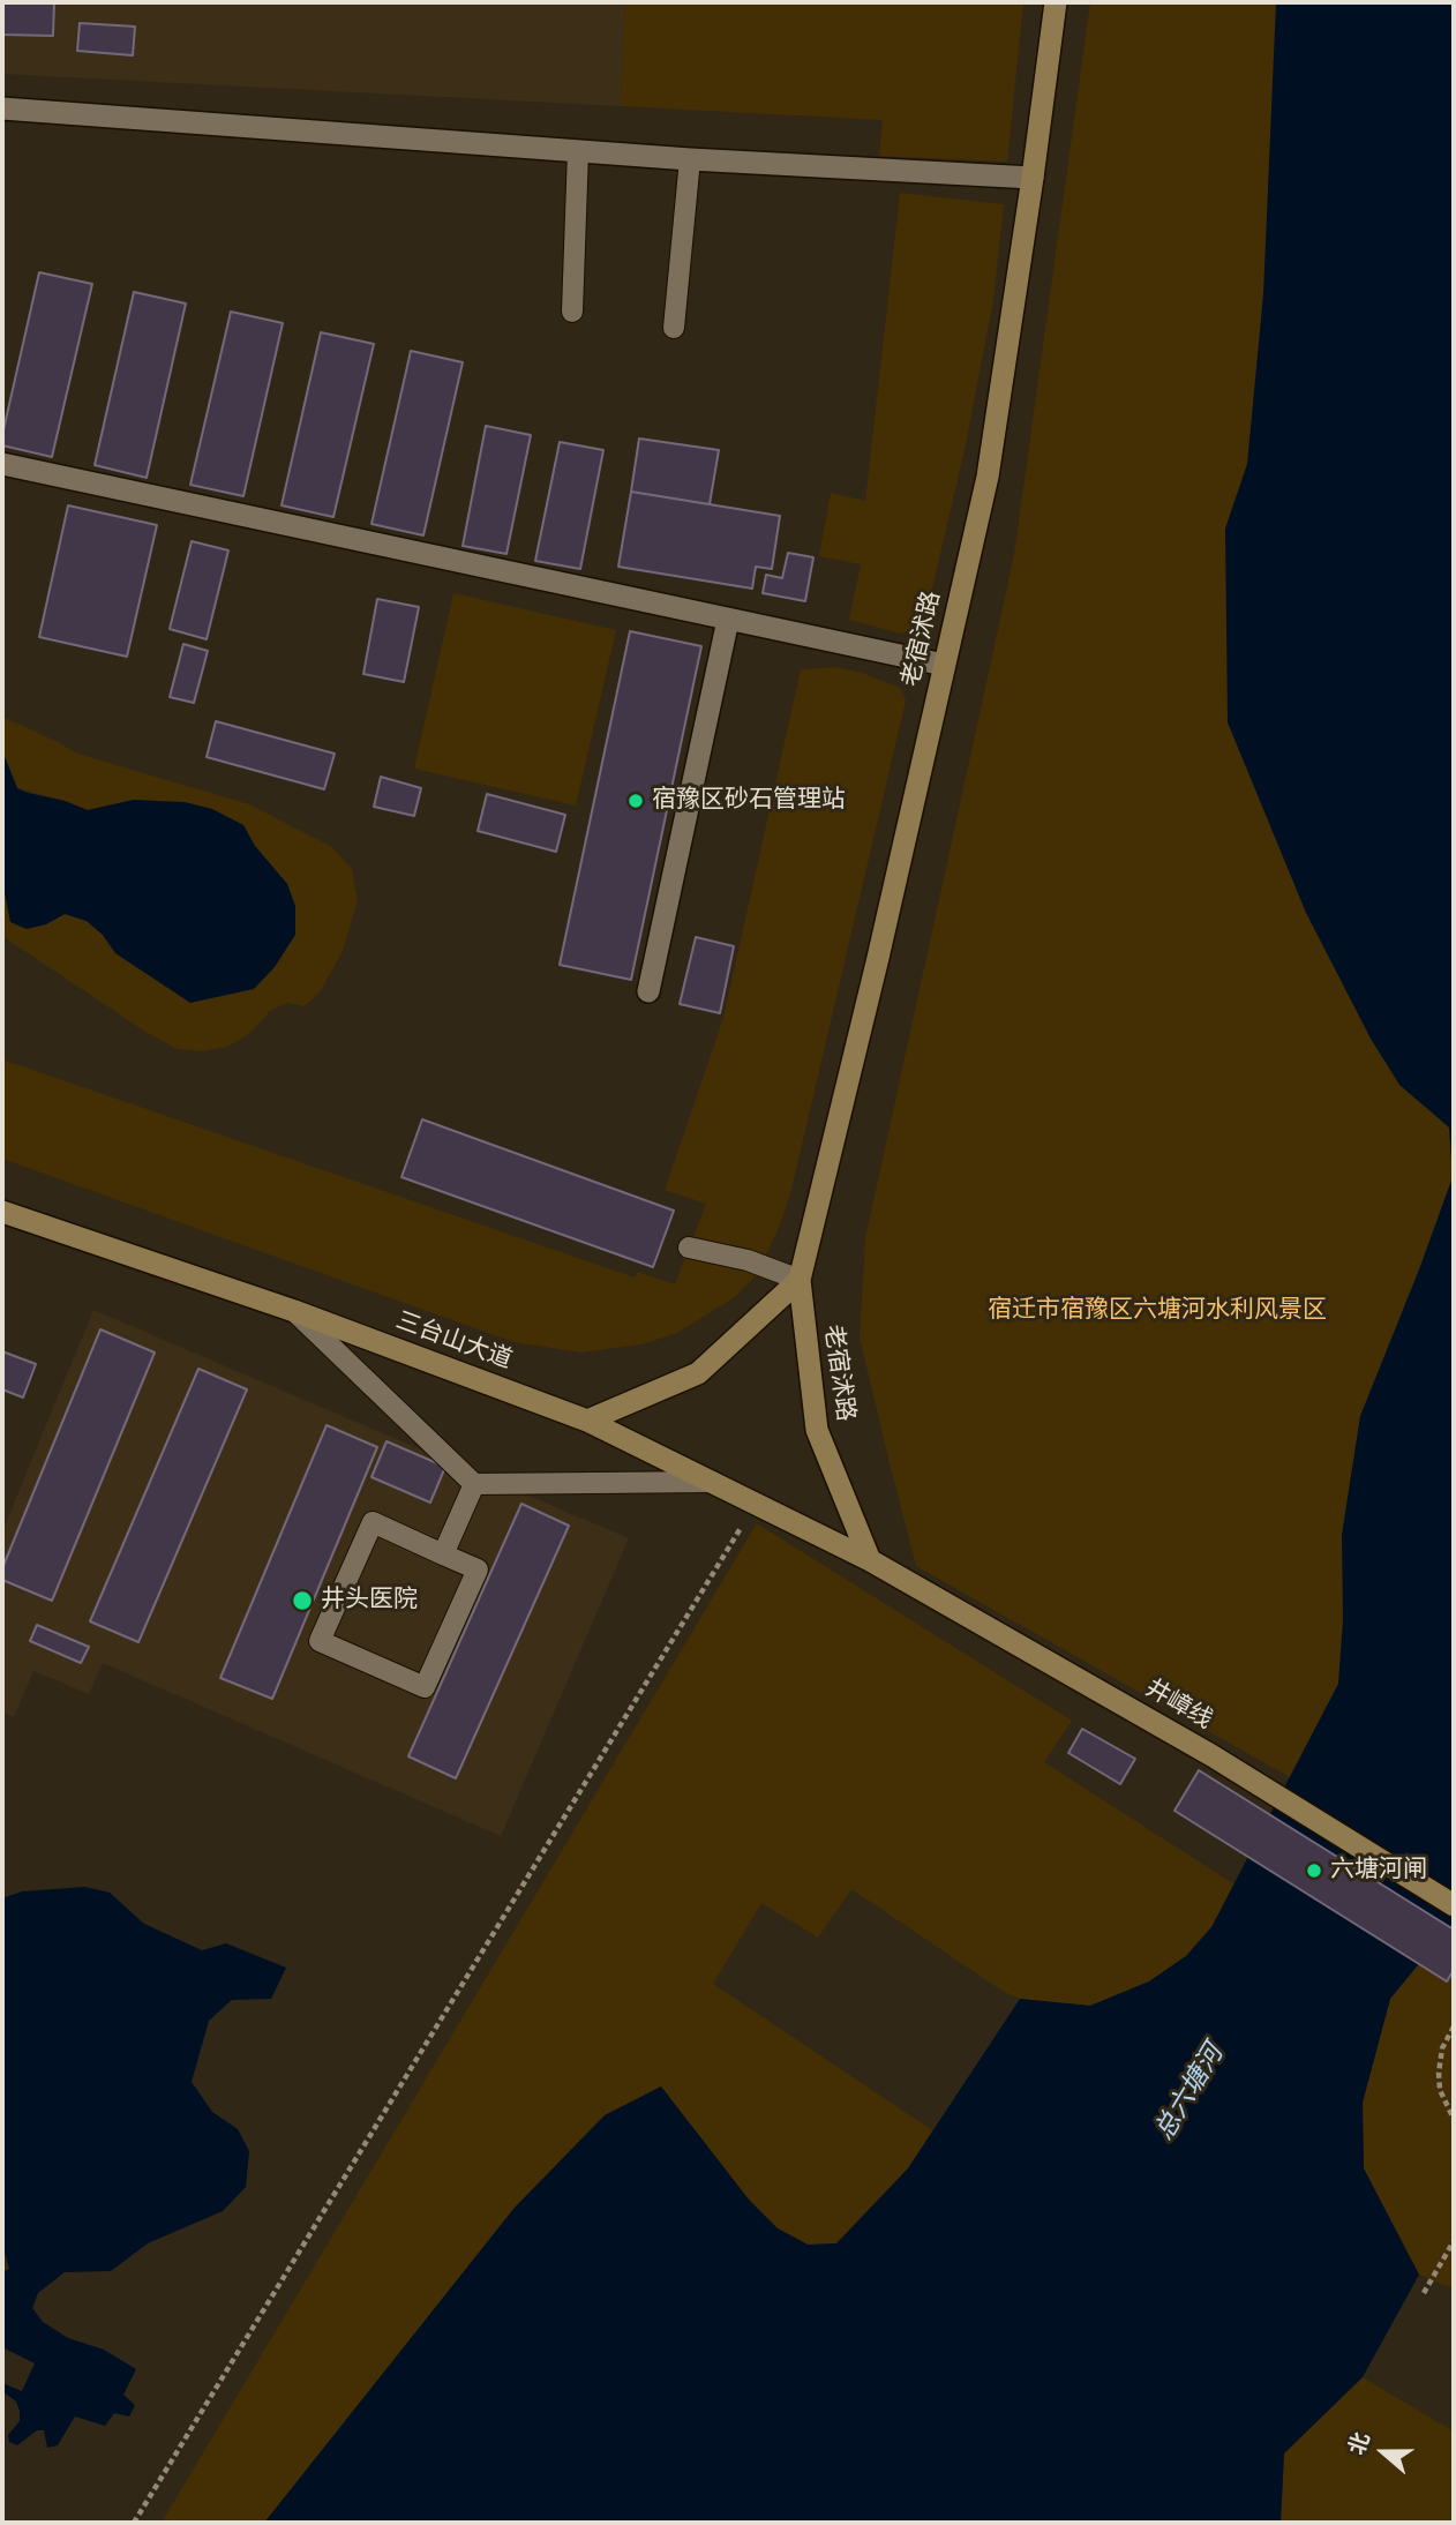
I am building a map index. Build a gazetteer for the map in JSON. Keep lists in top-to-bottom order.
{
  "streets": {
    "main road": ["老宿沭路", "三台山大道", "井嶂线"]
  },
  "crossings": [
    ["老宿沭路", "三台山大道"],
    ["老宿沭路", "井嶂线"],
    ["三台山大道", "井嶂线"]
  ],
  "water": ["总六塘河"],
  "parks": ["宿迁市宿豫区六塘河水利风景区"],
  "places": ["宿豫区砂石管理站", "井头医院", "六塘河闸"],
  "north": "left"
}
